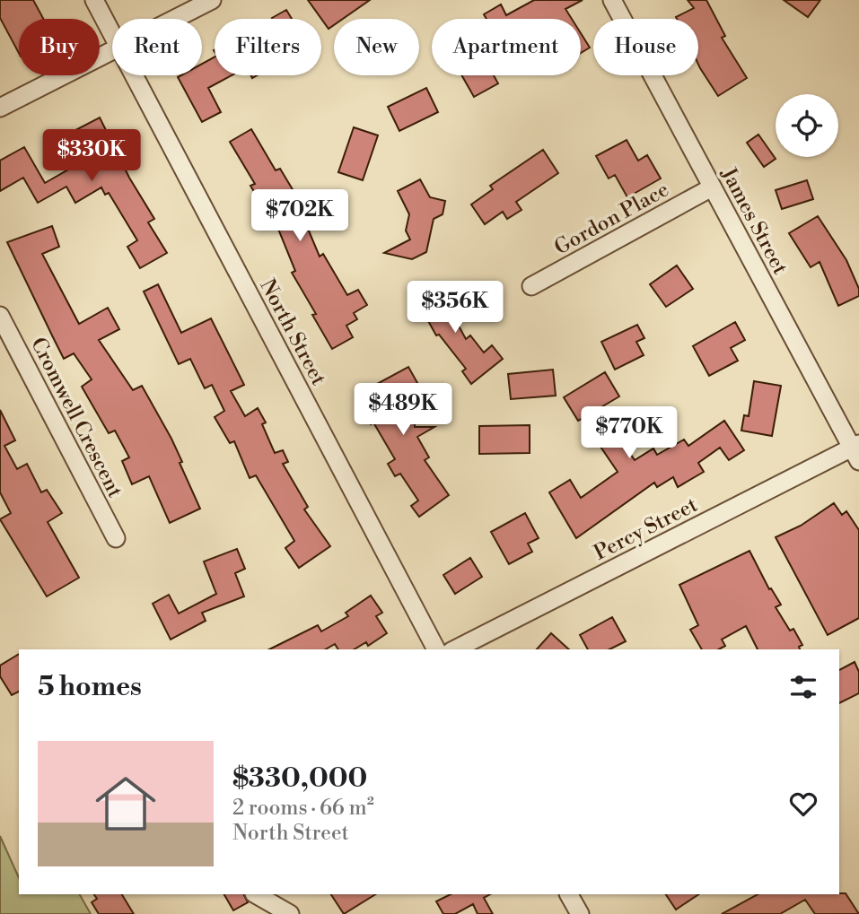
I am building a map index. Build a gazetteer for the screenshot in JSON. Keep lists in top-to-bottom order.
{
  "streets": {
    "street": [
      "Gordon Place",
      "James Street",
      "North Street",
      "Cromwell Crescent",
      "Percy Street"
    ]
  },
  "crossings": [
    ["Gordon Place", "James Street"],
    ["James Street", "Percy Street"]
  ],
  "page": {
    "chip": [
      "Buy",
      "Rent",
      "Filters",
      "New",
      "Apartment",
      "House"
    ],
    "price": [
      "$330K",
      "$702K",
      "$356K",
      "$489K",
      "$770K"
    ],
    "heading": "5 homes",
    "list": [
      {
        "name": "$330,000",
        "note": "2 rooms · 66 m² · North Street"
      }
    ]
  }
}
